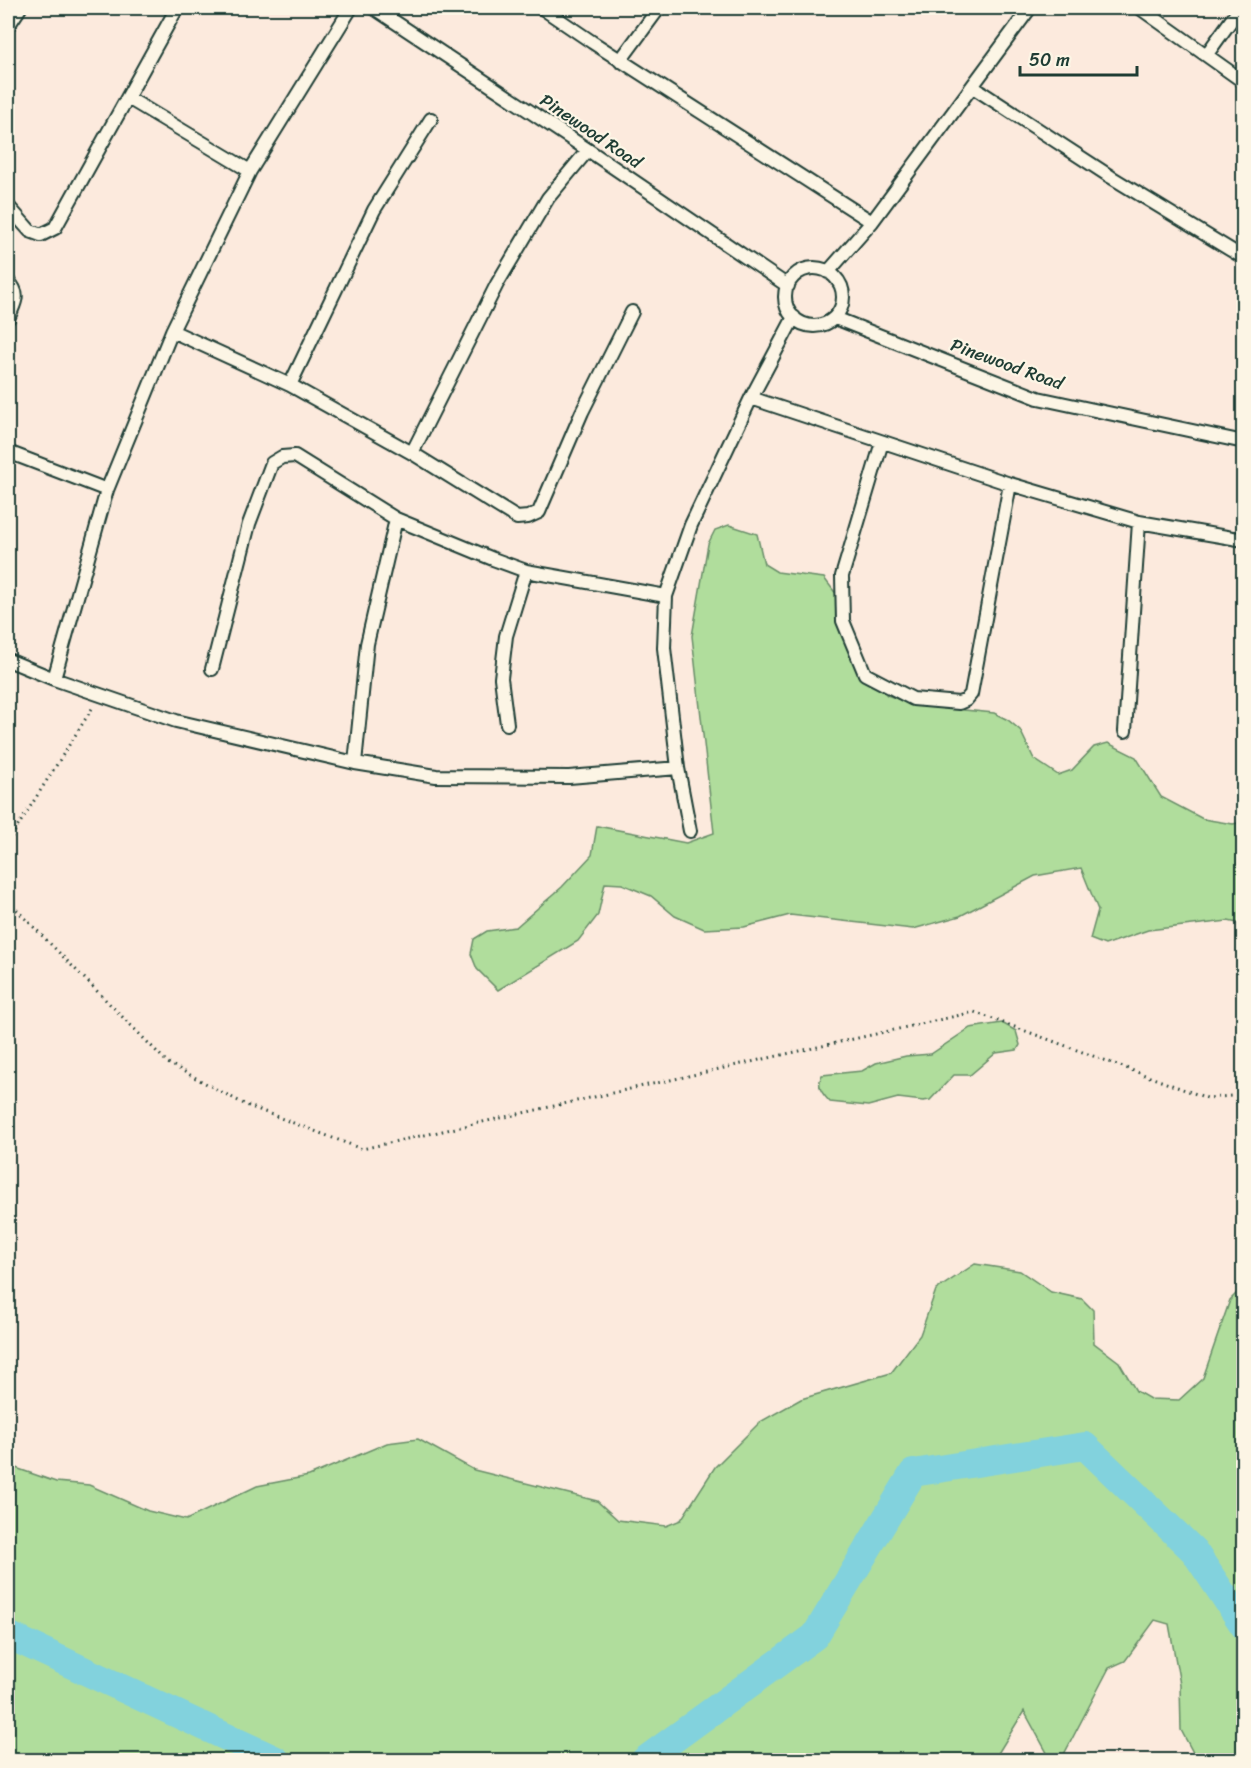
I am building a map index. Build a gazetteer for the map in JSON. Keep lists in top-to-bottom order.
{
  "streets": {
    "street": ["Pinewood Road"]
  },
  "scale_bar": "50 m"
}
